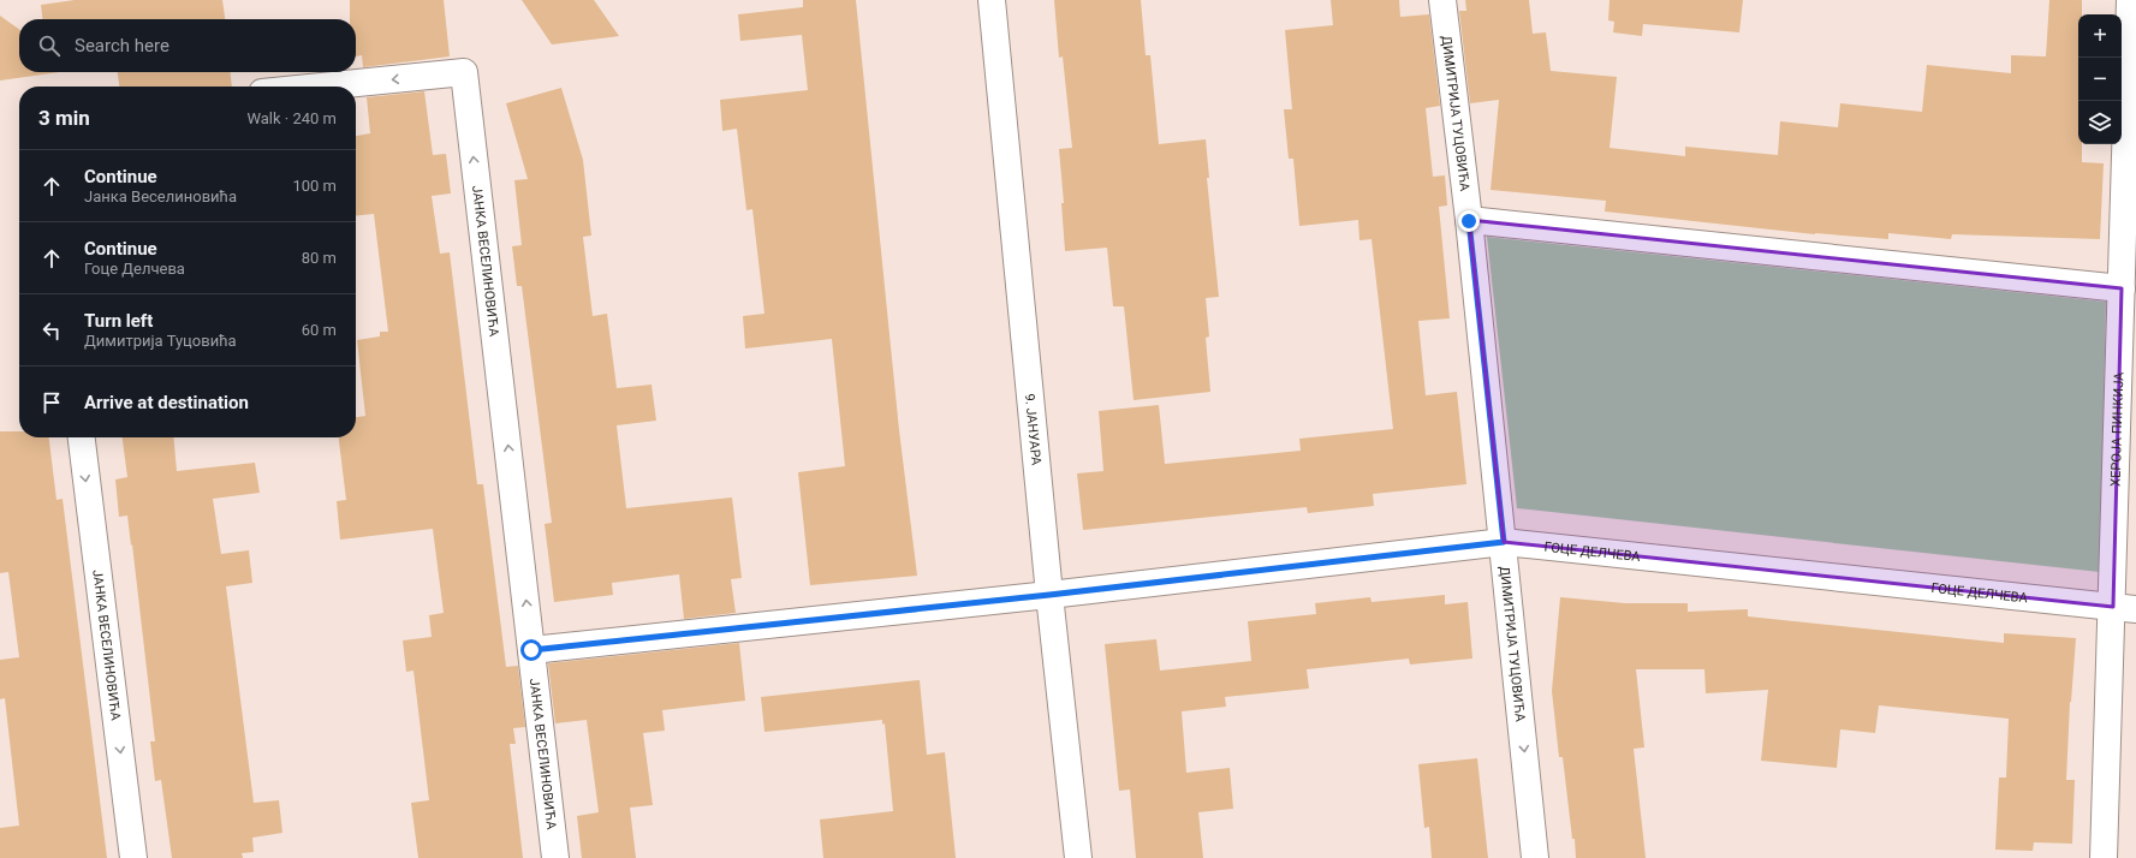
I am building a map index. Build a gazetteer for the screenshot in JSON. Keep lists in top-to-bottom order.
{
  "streets": {
    "street": [
      "ДИМИТРИЈА ТУЦОВИЋА",
      "ЈАНКА ВЕСЕЛИНОВИЋА",
      "9. ЈАНУАРА",
      "ХЕРОЈА ПИНКИЈА",
      "ГОЦЕ ДЕЛЧЕВА"
    ]
  },
  "crossings": [
    ["ДИМИТРИЈА ТУЦОВИЋА", "ГОЦЕ ДЕЛЧЕВА"],
    ["9. ЈАНУАРА", "ГОЦЕ ДЕЛЧЕВА"],
    ["ХЕРОЈА ПИНКИЈА", "ГОЦЕ ДЕЛЧЕВА"]
  ],
  "one_way": ["ДИМИТРИЈА ТУЦОВИЋА"],
  "page": {
    "map_buttons": ["+", "−"],
    "search": "Search here",
    "heading": ["3 min", "Walk · 240 m"],
    "list": [
      ["Continue", "Јанка Веселиновића", "100 m"],
      ["Continue", "Гоце Делчева", "80 m"],
      ["Turn left", "Димитрија Туцовића", "60 m"],
      "Arrive at destination"
    ]
  }
}
